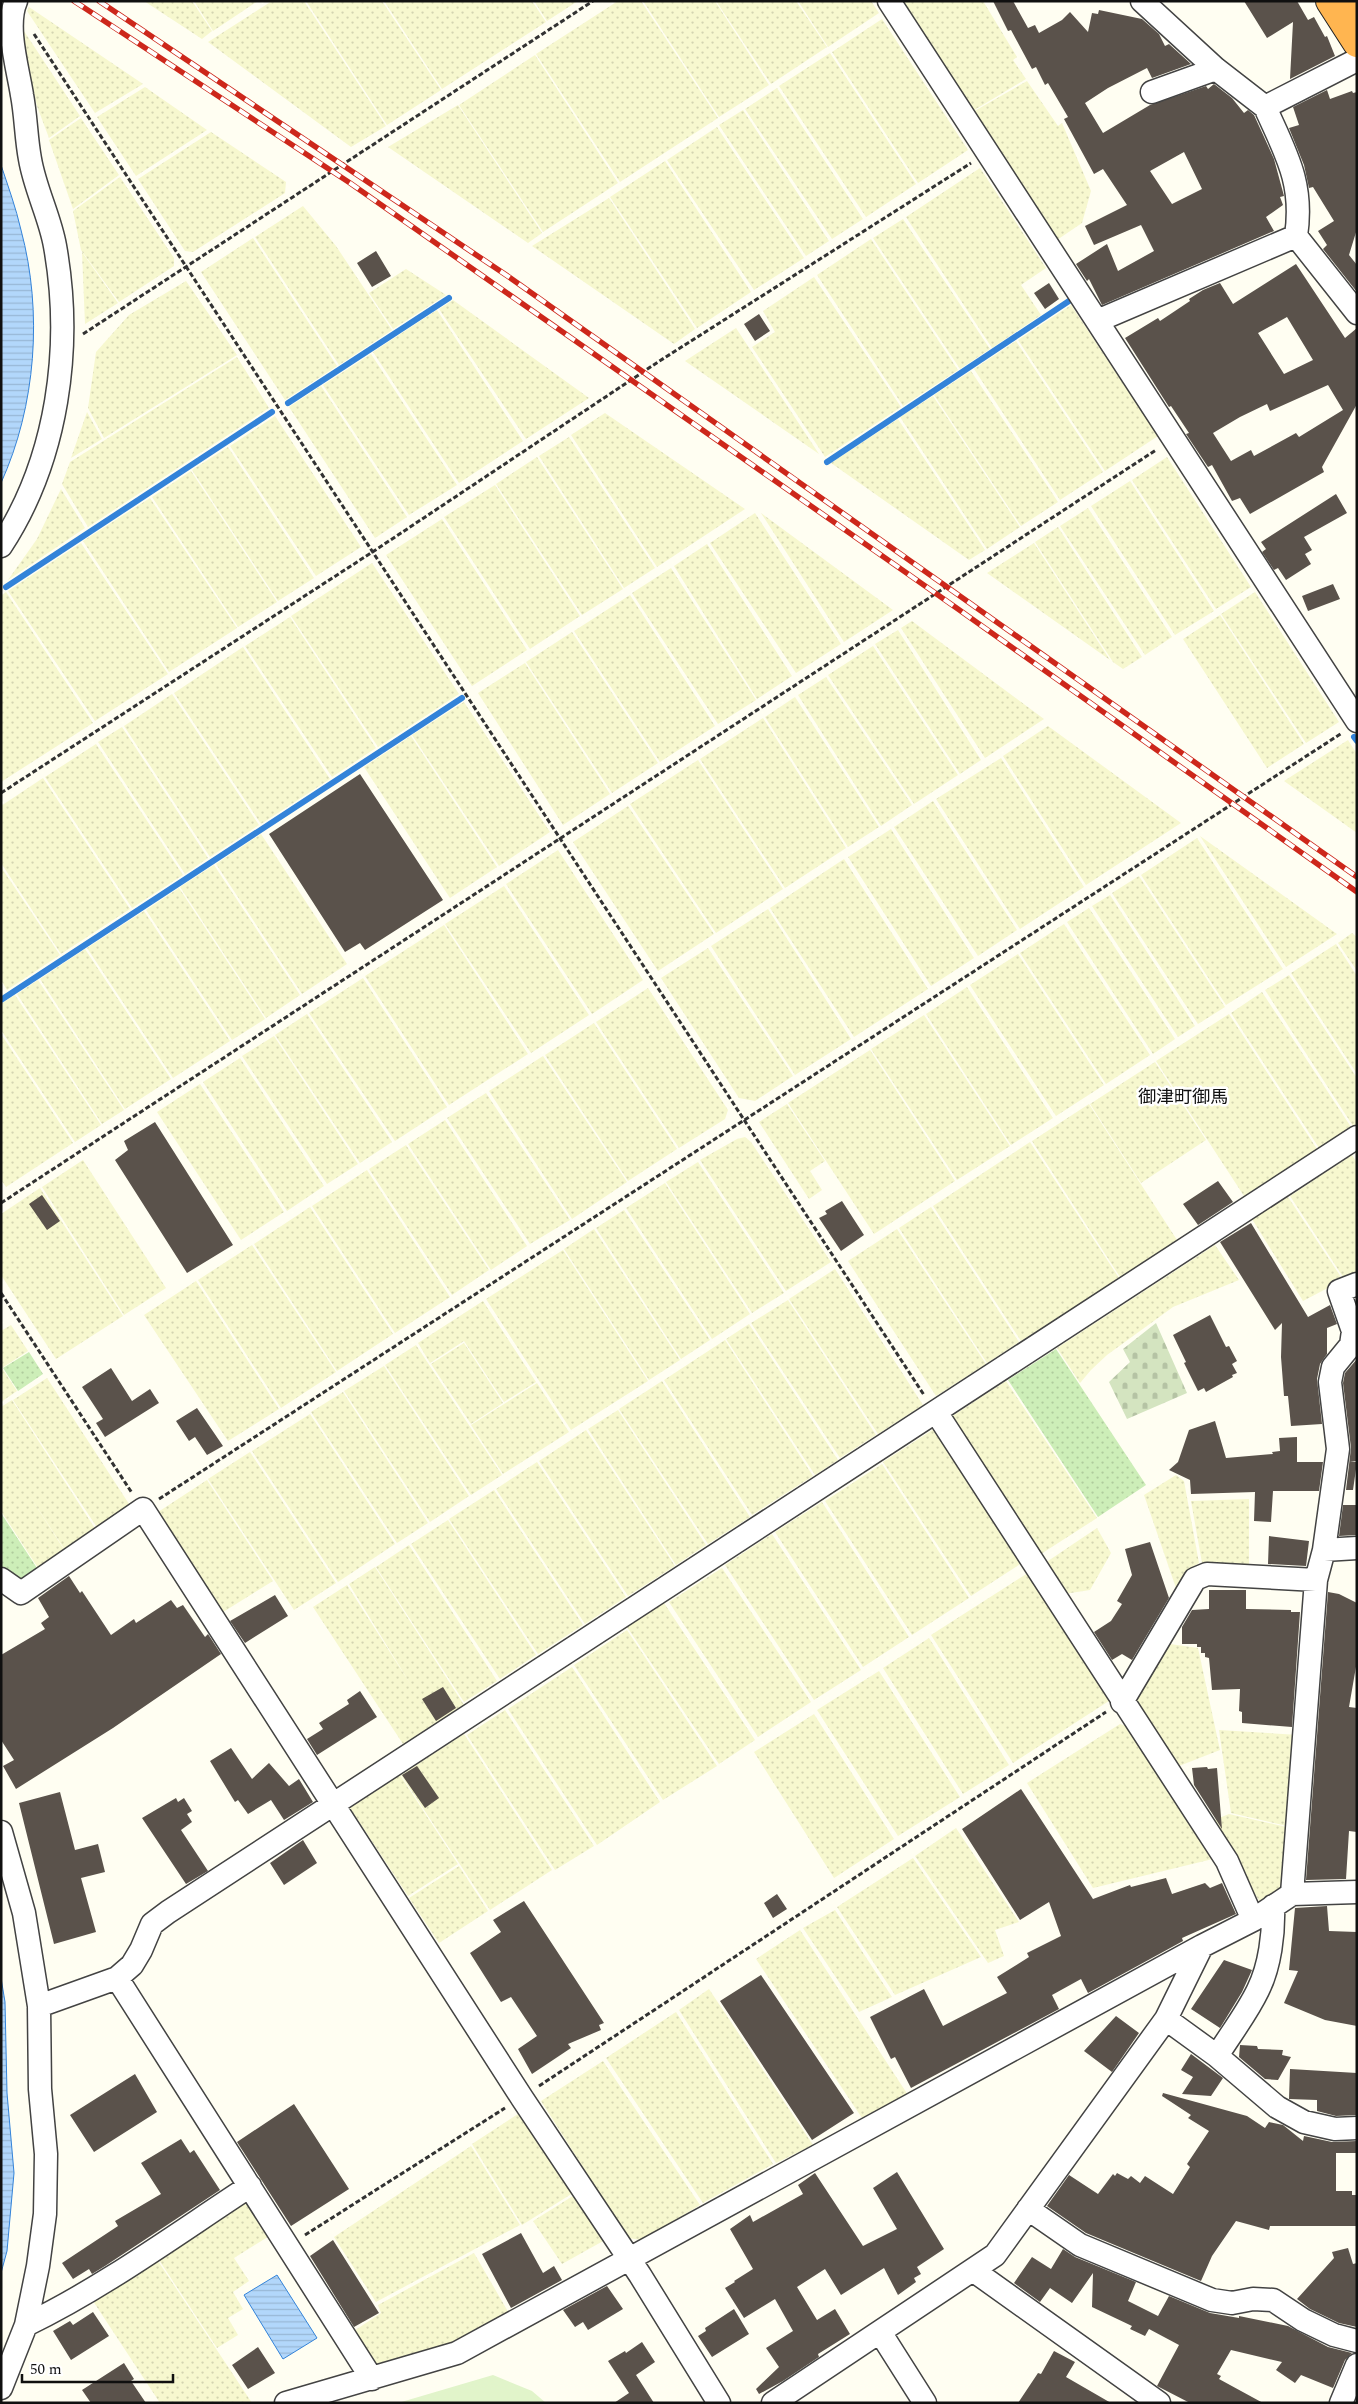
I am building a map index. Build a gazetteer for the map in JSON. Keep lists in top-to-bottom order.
{
  "districts": ["御津町御馬"],
  "scale_bar": "50 m"
}
